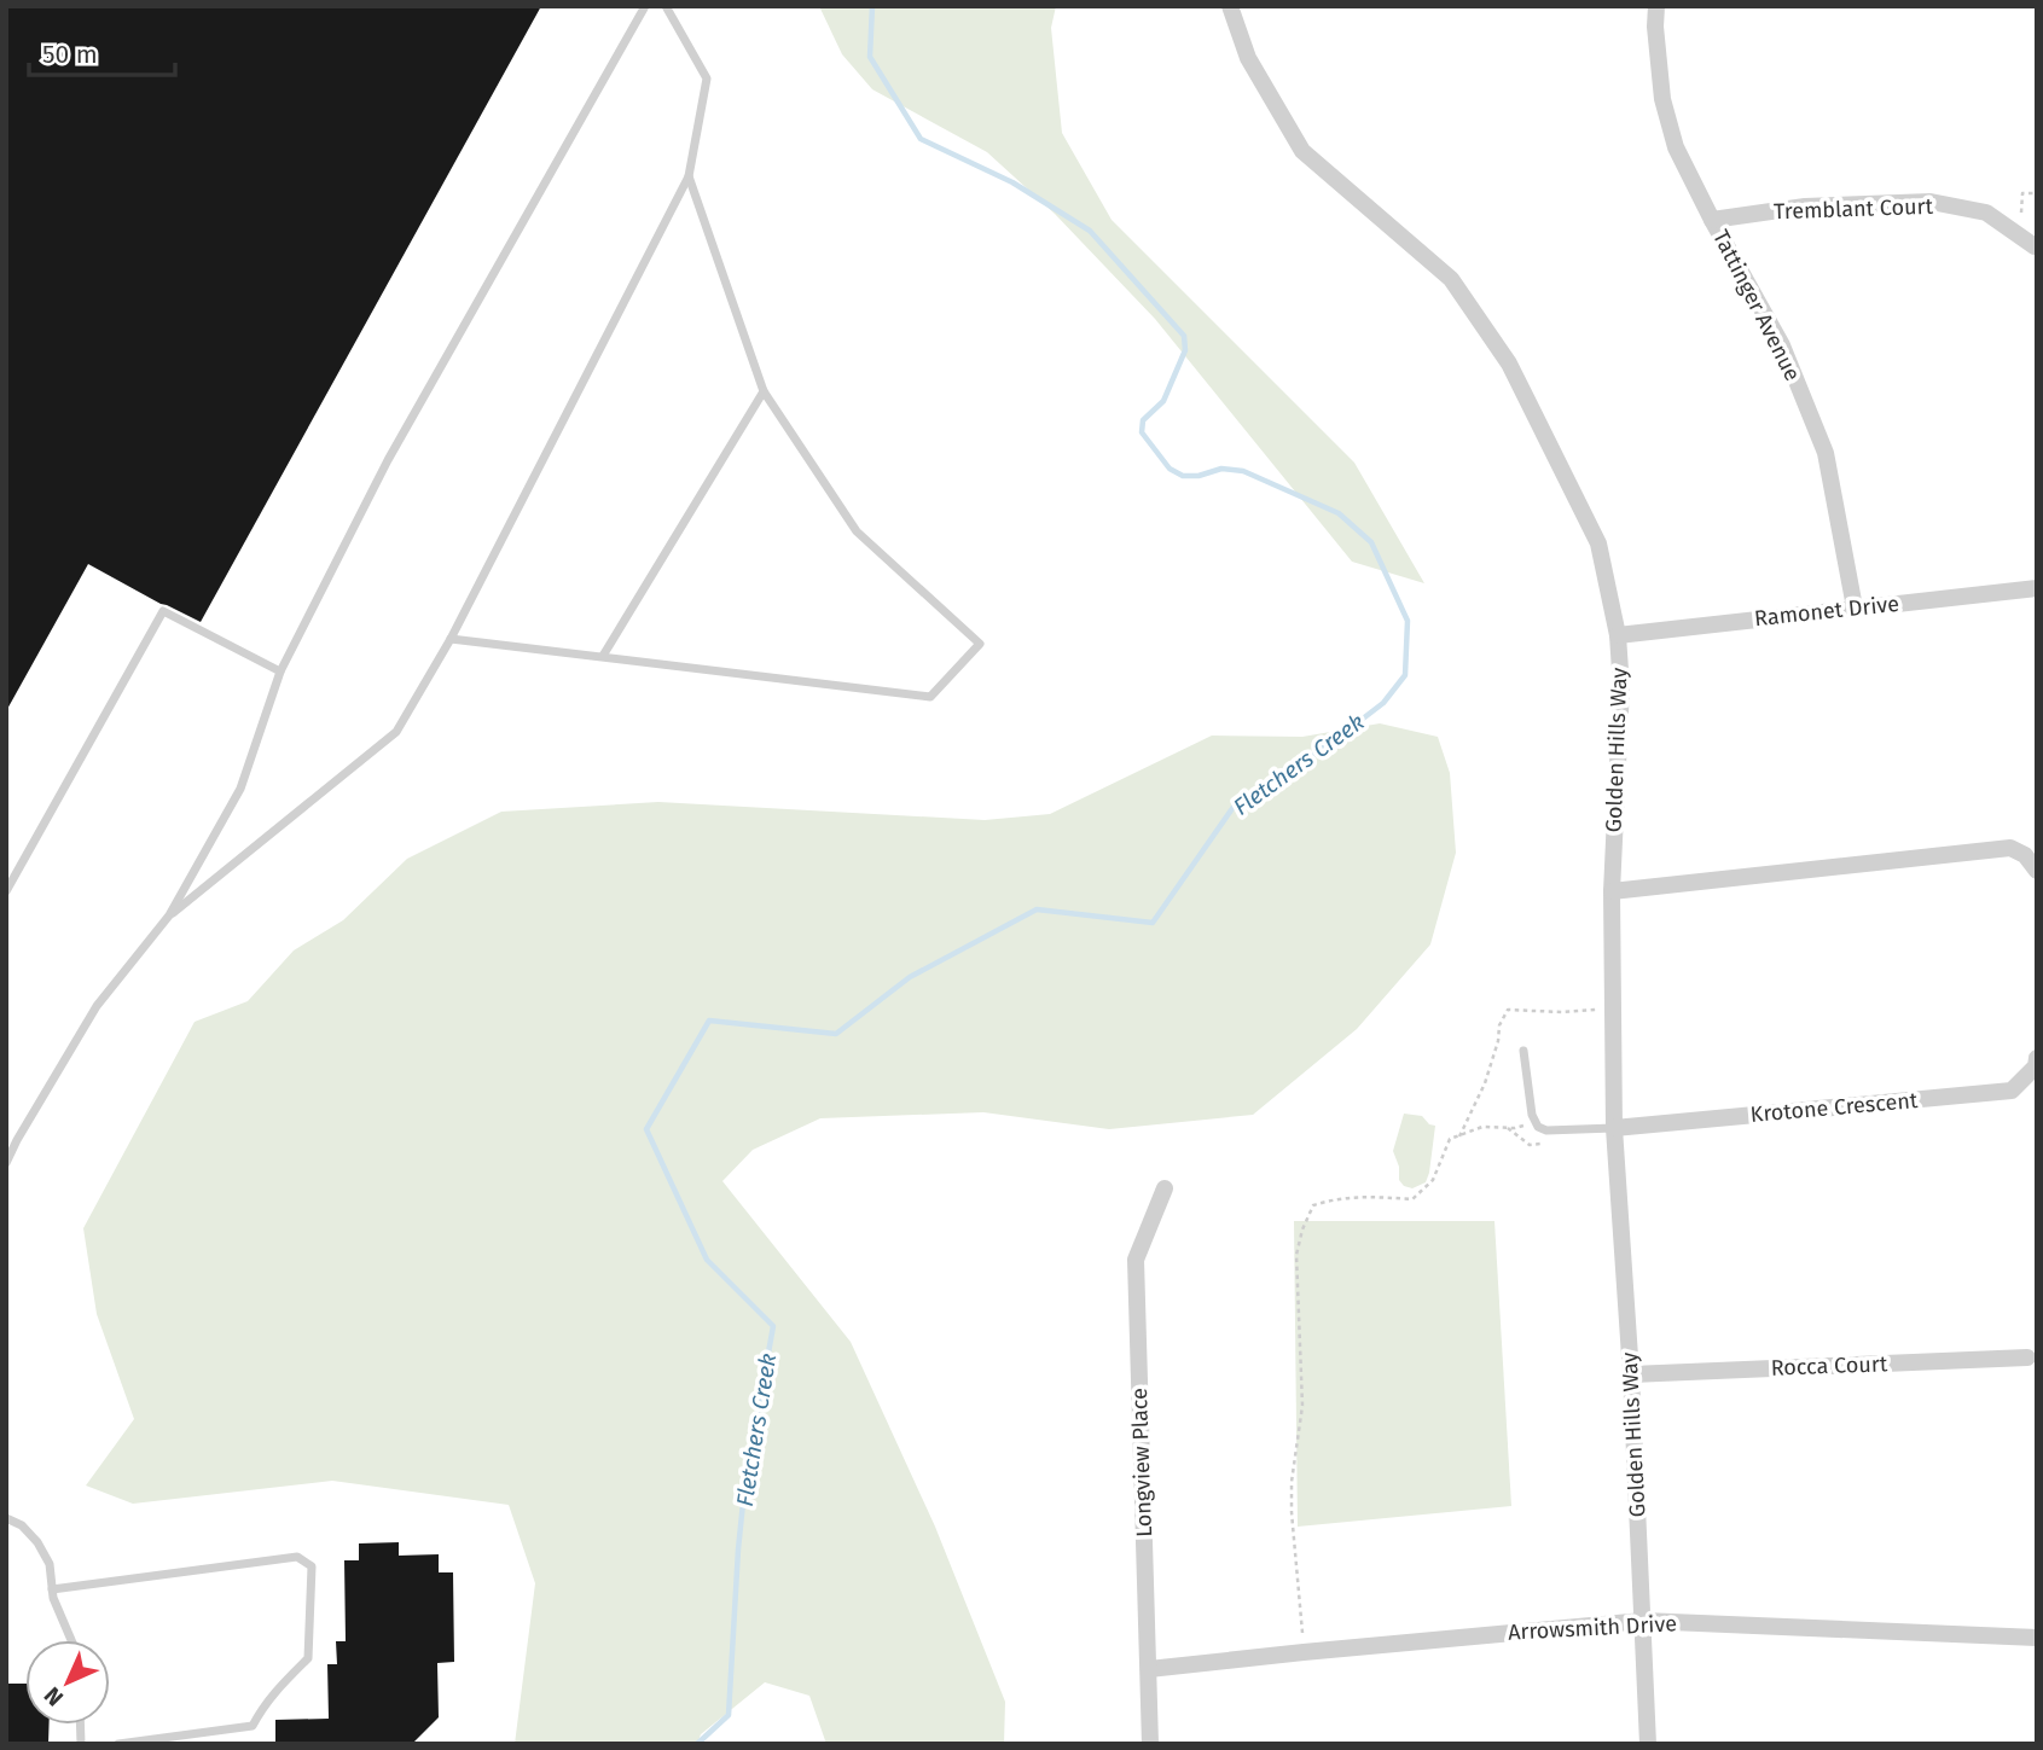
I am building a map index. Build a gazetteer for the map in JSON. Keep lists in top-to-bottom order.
{
  "streets": {
    "street": [
      "Tremblant Court",
      "Tattinger Avenue",
      "Ramonet Drive",
      "Golden Hills Way",
      "Krotone Crescent",
      "Rocca Court",
      "Longview Place",
      "Arrowsmith Drive"
    ]
  },
  "crossings": [
    ["Tremblant Court", "Tattinger Avenue"],
    ["Tattinger Avenue", "Ramonet Drive"],
    ["Ramonet Drive", "Golden Hills Way"],
    ["Golden Hills Way", "Krotone Crescent"],
    ["Golden Hills Way", "Rocca Court"],
    ["Golden Hills Way", "Arrowsmith Drive"],
    ["Longview Place", "Arrowsmith Drive"]
  ],
  "water": ["Fletchers Creek"],
  "scale_bar": "50 m",
  "north": "bottom left"
}
